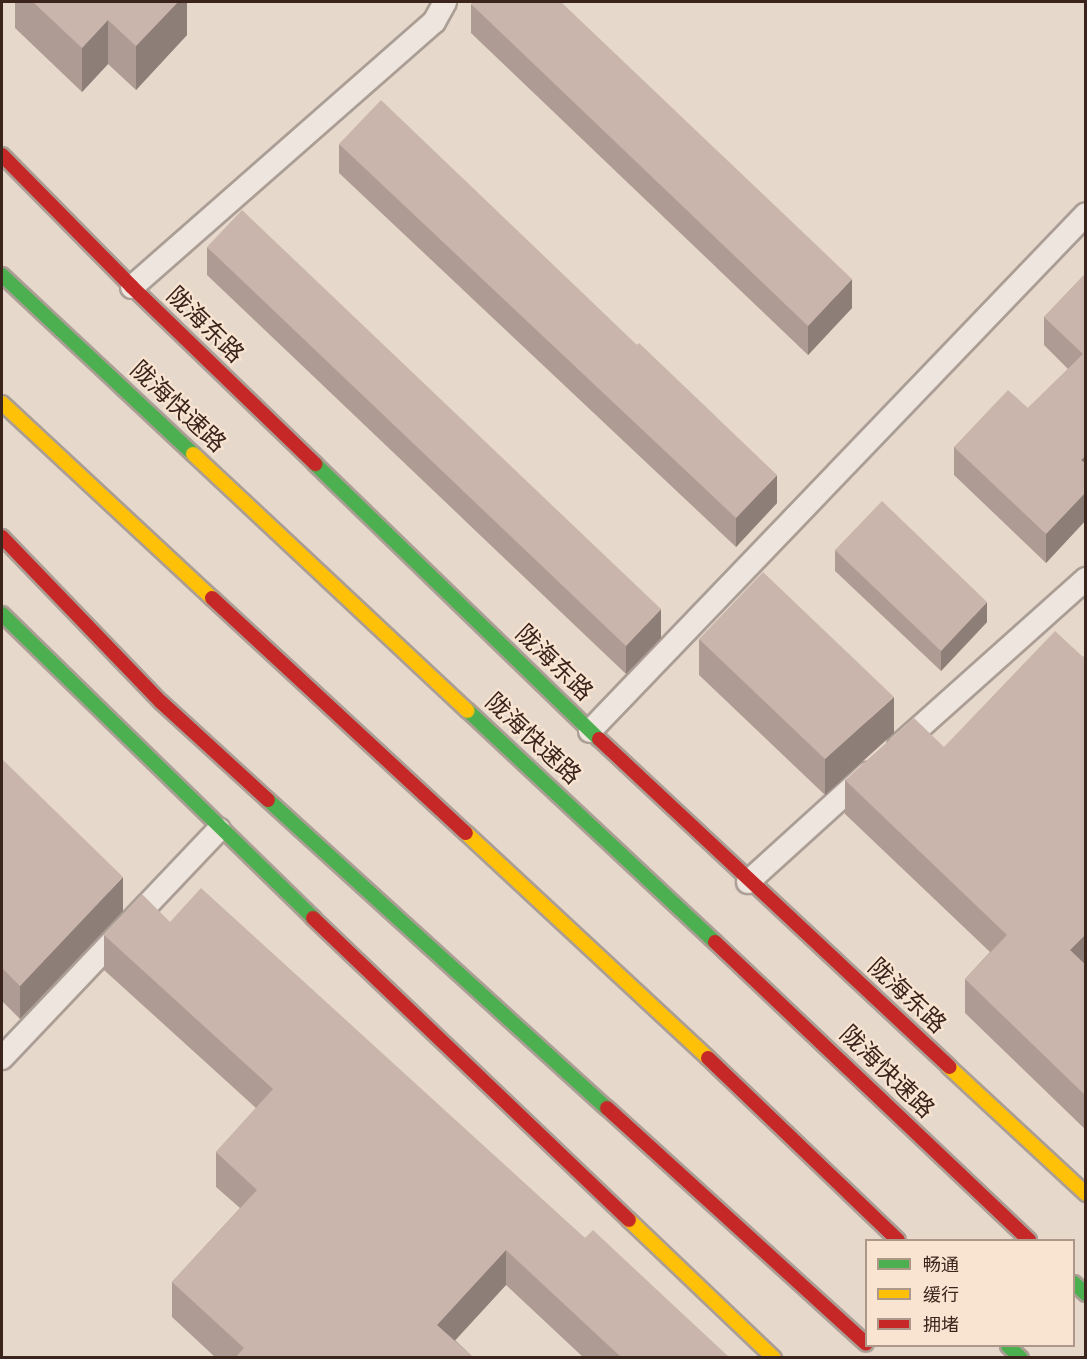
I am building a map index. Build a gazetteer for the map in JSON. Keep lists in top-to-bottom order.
{
  "streets": {
    "main road": ["陇海东路", "陇海快速路"]
  },
  "legend": ["畅通", "缓行", "拥堵"]
}
